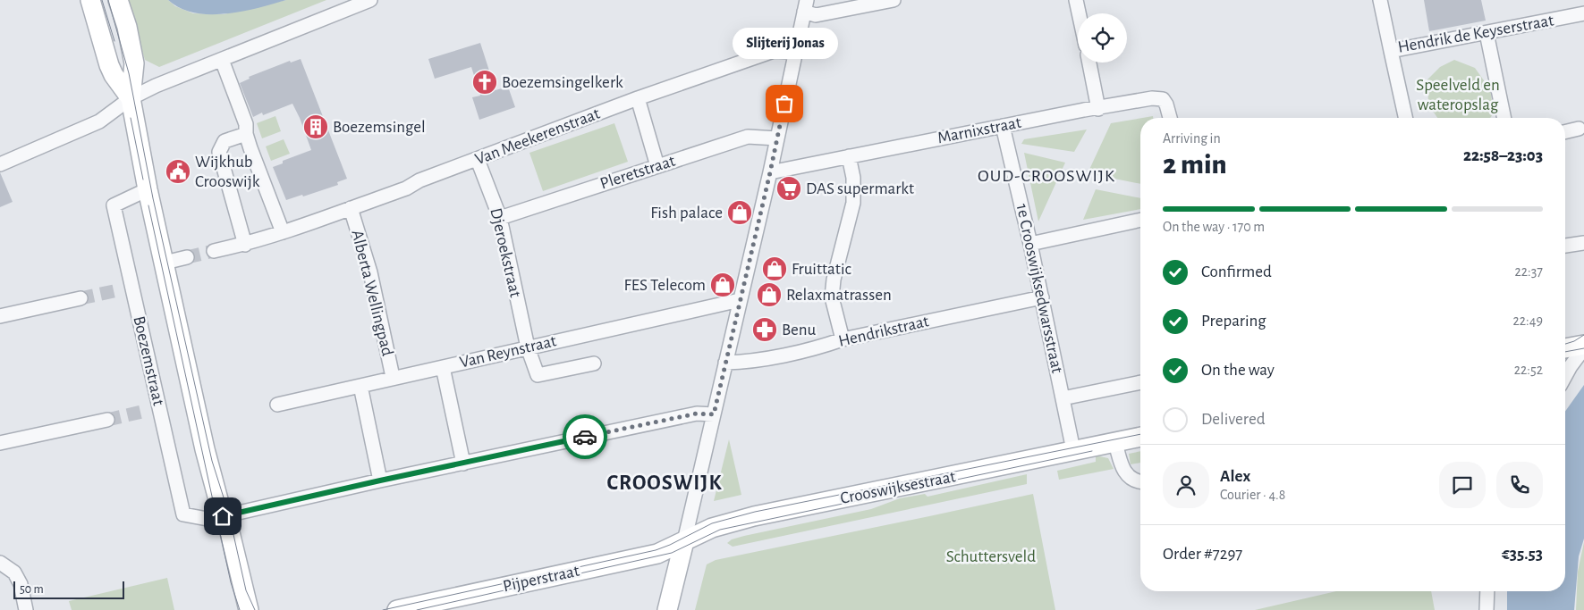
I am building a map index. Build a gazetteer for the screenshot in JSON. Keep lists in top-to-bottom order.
{
  "streets": {
    "street": [
      "Hendrik de Keyserstraat",
      "Marnixstraat",
      "Van Meekerenstraat",
      "Pleretstraat",
      "Djeroekstraat",
      "1e Crooswijksedwarsstraat",
      "Alberta Wellingpad",
      "Hendrikstraat",
      "Van Reynstraat",
      "Boezemstraat",
      "Crooswijksestraat",
      "Pijperstraat"
    ]
  },
  "crossings": [
    ["Marnixstraat", "1e Crooswijksedwarsstraat"],
    ["Van Meekerenstraat", "Djeroekstraat"],
    ["Van Meekerenstraat", "Alberta Wellingpad"],
    ["Pleretstraat", "Djeroekstraat"],
    ["Djeroekstraat", "Van Reynstraat"],
    ["1e Crooswijksedwarsstraat", "Hendrikstraat"],
    ["1e Crooswijksedwarsstraat", "Crooswijksestraat"],
    ["Alberta Wellingpad", "Van Reynstraat"],
    ["Crooswijksestraat", "Pijperstraat"]
  ],
  "districts": ["OUD-CROOSWIJK", "CROOSWIJK"],
  "parks": ["Speelveld en wateropslag", "Schuttersveld"],
  "places": {
    "church": ["Boezemsingelkerk"],
    "other": ["Slijterij Jonas"],
    "building": ["Boezemsingel"],
    "public building": ["Wijkhub Crooswijk"],
    "supermarket": ["DAS supermarkt"],
    "shop": [
      "Fish palace",
      "Fruittatic",
      "FES Telecom",
      "Relaxmatrassen"
    ],
    "pharmacy": ["Benu"]
  },
  "scale_bar": "50 m",
  "page": {
    "bubble": "Slijterij Jonas",
    "heading": ["2 min", "Arriving in", "22:58–23:03"],
    "panel": [
      "Alex",
      "Courier · 4.8",
      "Order #7297",
      "€35.53"
    ],
    "bar": "On the way · 170 m",
    "list": [
      ["Confirmed", "22:37"],
      ["Preparing", "22:49"],
      ["On the way", "22:52"],
      "Delivered"
    ],
    "scale": "50 m"
  }
}
